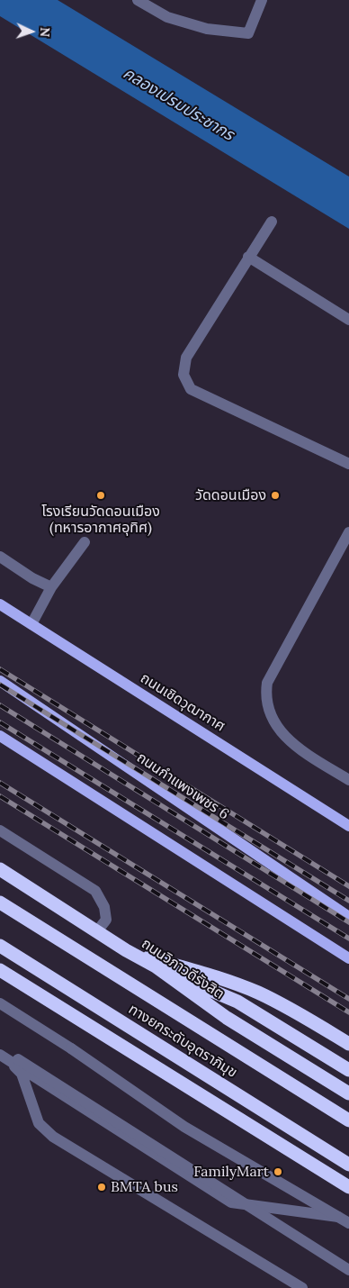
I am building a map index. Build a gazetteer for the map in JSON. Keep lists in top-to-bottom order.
{
  "streets": {
    "highway": ["ถนนวิภาวดีรังสิต", "ทางยกระดับอุตราภิมุข"],
    "main road": ["ถนนเชิดวุฒากาศ", "ถนนกำแพงเพชร 6"]
  },
  "water": ["คลองเปรมประชากร"],
  "places": [
    "โรงเรียนวัดดอนเมือง (ทหารอากาศอุทิศ)",
    "วัดดอนเมือง",
    "FamilyMart",
    "BMTA bus"
  ],
  "north": "right"
}
